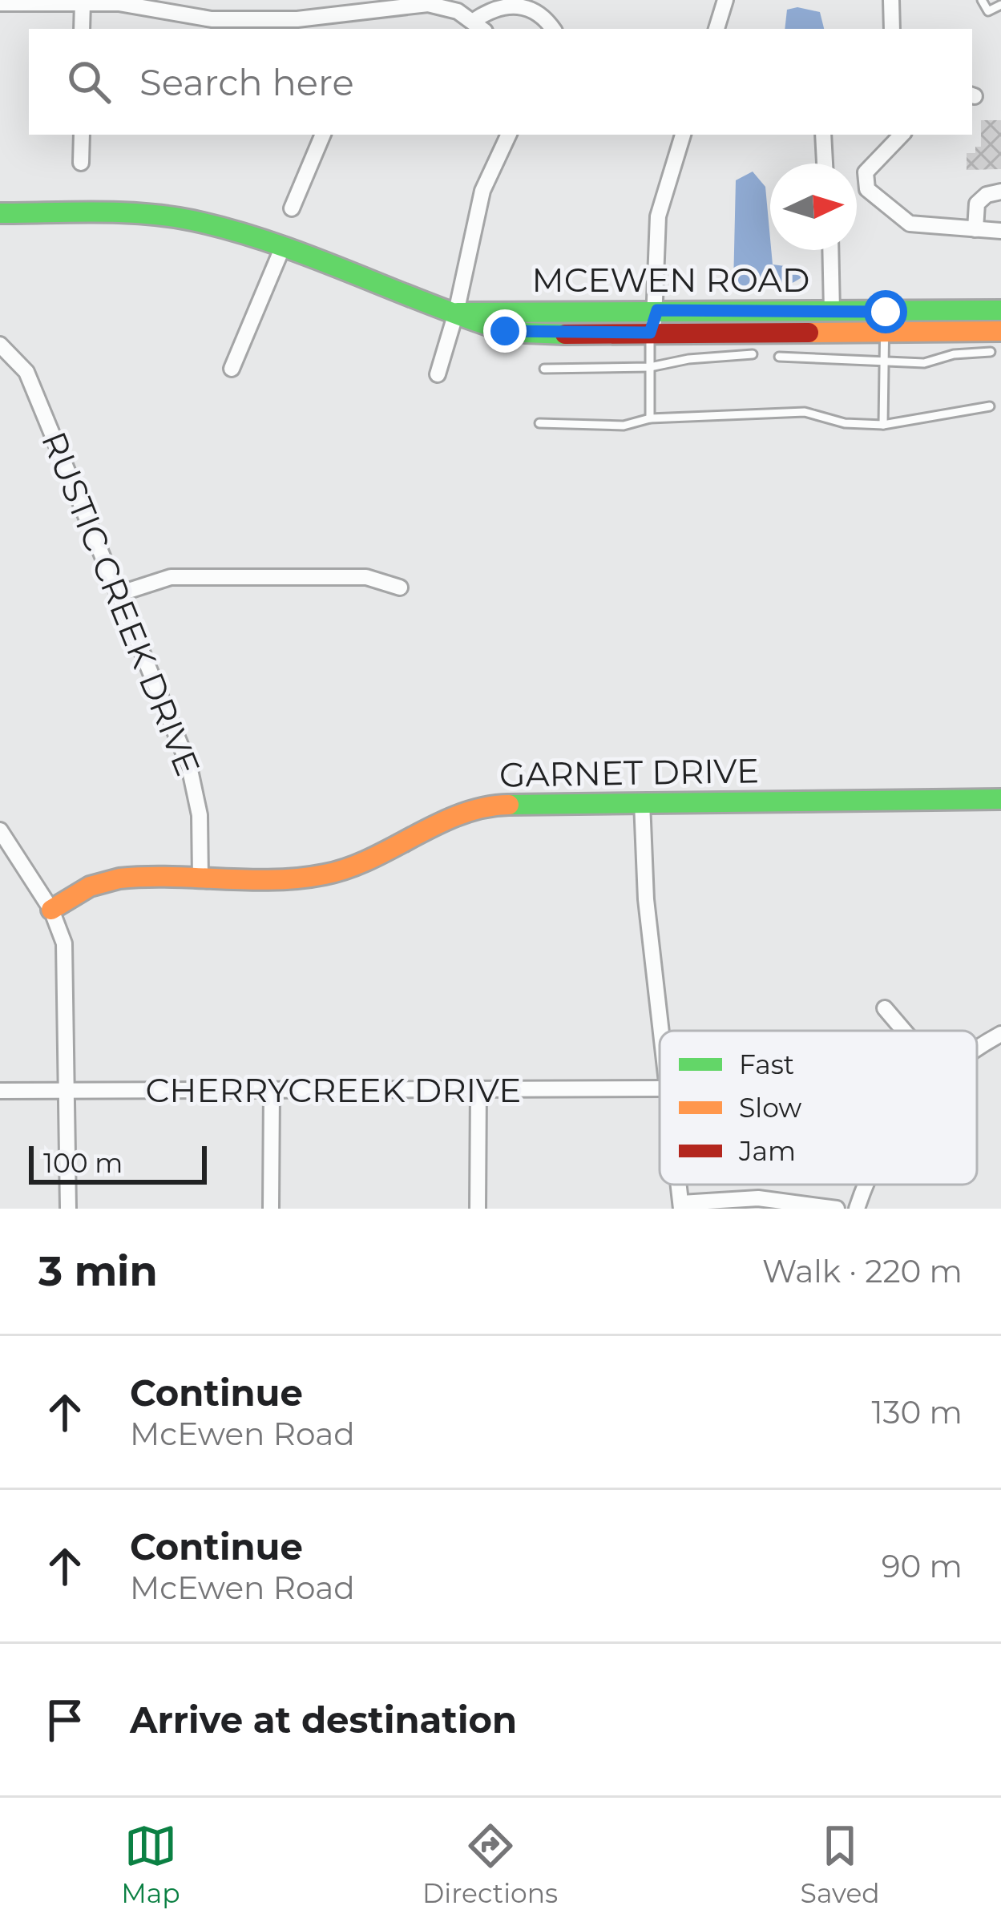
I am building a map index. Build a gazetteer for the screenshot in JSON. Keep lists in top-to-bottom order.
{
  "streets": {
    "street": [
      "MCEWEN ROAD",
      "RUSTIC CREEK DRIVE",
      "GARNET DRIVE",
      "CHERRYCREEK DRIVE"
    ]
  },
  "crossings": [
    ["RUSTIC CREEK DRIVE", "GARNET DRIVE"]
  ],
  "legend": ["Fast", "Slow", "Jam"],
  "scale_bar": "100 m",
  "north": "right",
  "page": {
    "search": "Search here",
    "scale": "100 m",
    "heading": ["3 min", "Walk · 220 m"],
    "list": [
      ["Continue", "McEwen Road", "130 m"],
      ["Continue", "McEwen Road", "90 m"],
      "Arrive at destination"
    ],
    "nav": ["Map", "Directions", "Saved"]
  }
}
